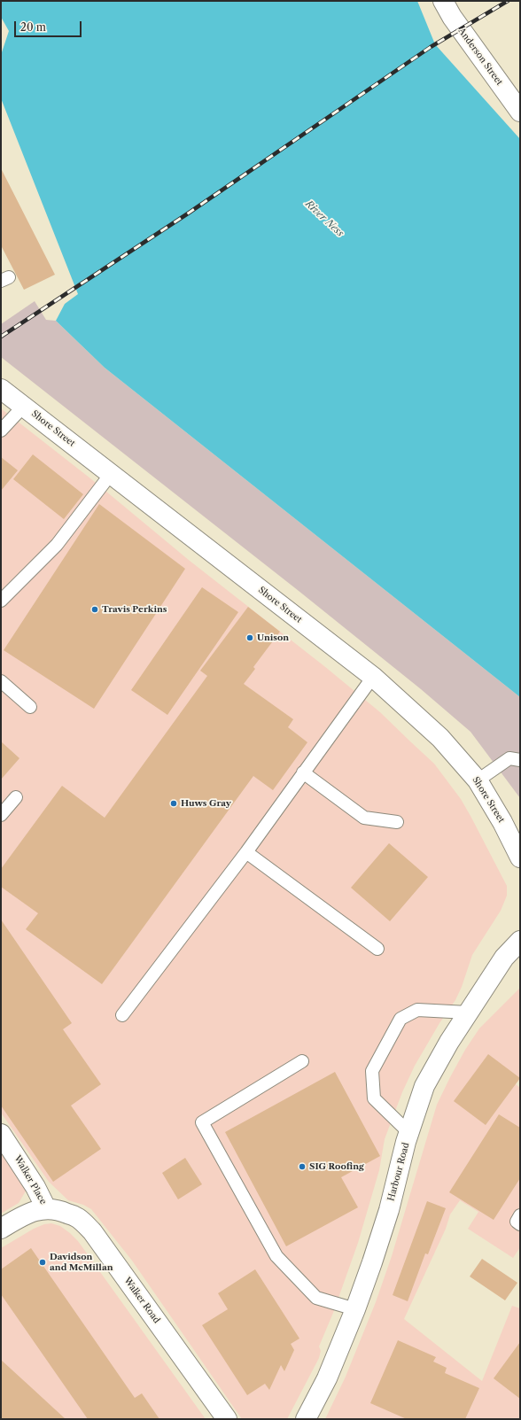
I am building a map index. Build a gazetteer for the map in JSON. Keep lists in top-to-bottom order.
{
  "streets": {
    "street": [
      "Anderson Street",
      "Shore Street",
      "Harbour Road",
      "Walker Place",
      "Walker Road"
    ]
  },
  "crossings": [
    ["Walker Place", "Walker Road"]
  ],
  "water": ["River Ness"],
  "places": [
    "Travis Perkins",
    "Unison",
    "Huws Gray",
    "SIG Roofing",
    "Davidson and McMillan"
  ],
  "scale_bar": "20 m"
}
